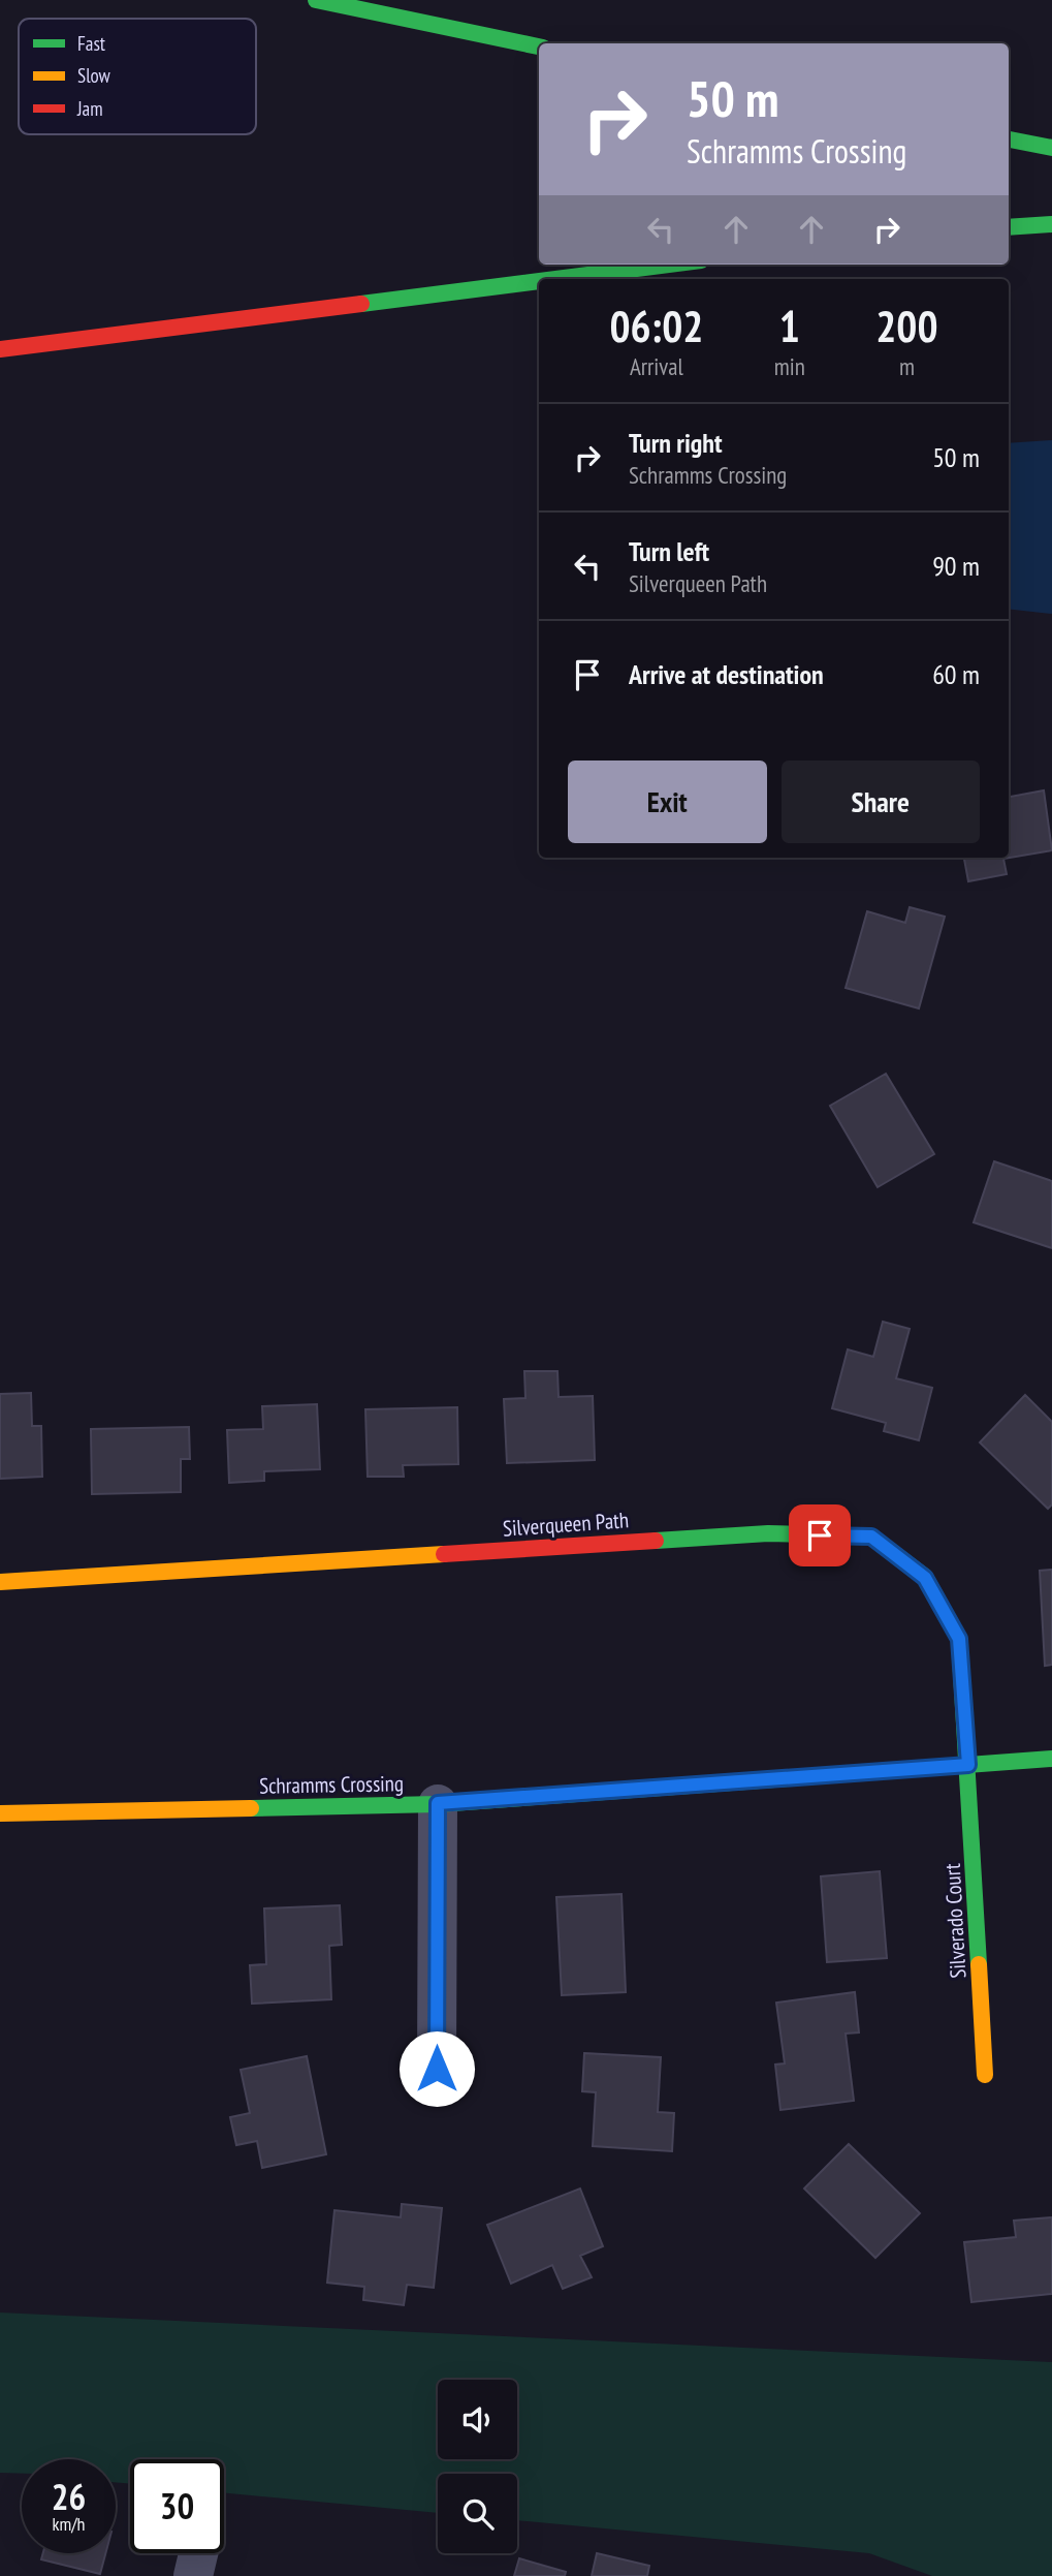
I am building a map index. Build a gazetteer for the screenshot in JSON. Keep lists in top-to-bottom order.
{
  "streets": {
    "main road": ["Silverqueen Path", "Schramms Crossing", "Silverado Court"]
  },
  "crossings": [
    ["Silverqueen Path", "Schramms Crossing"],
    ["Silverqueen Path", "Silverado Court"],
    ["Schramms Crossing", "Silverado Court"]
  ],
  "legend": ["Fast", "Slow", "Jam"],
  "page": {
    "turn": ["50 m", "Schramms Crossing"],
    "eta": [
      "06:02",
      "Arrival",
      "1",
      "min",
      "200",
      "m"
    ],
    "list": [
      {
        "name": "Turn right",
        "note": "Schramms Crossing",
        "value": "50 m"
      },
      {
        "name": "Turn left",
        "note": "Silverqueen Path",
        "value": "90 m"
      },
      {
        "name": "Arrive at destination",
        "value": "60 m"
      }
    ],
    "buttons": ["Exit", "Share"],
    "speed": "26 km/h",
    "limit": "30"
  }
}
